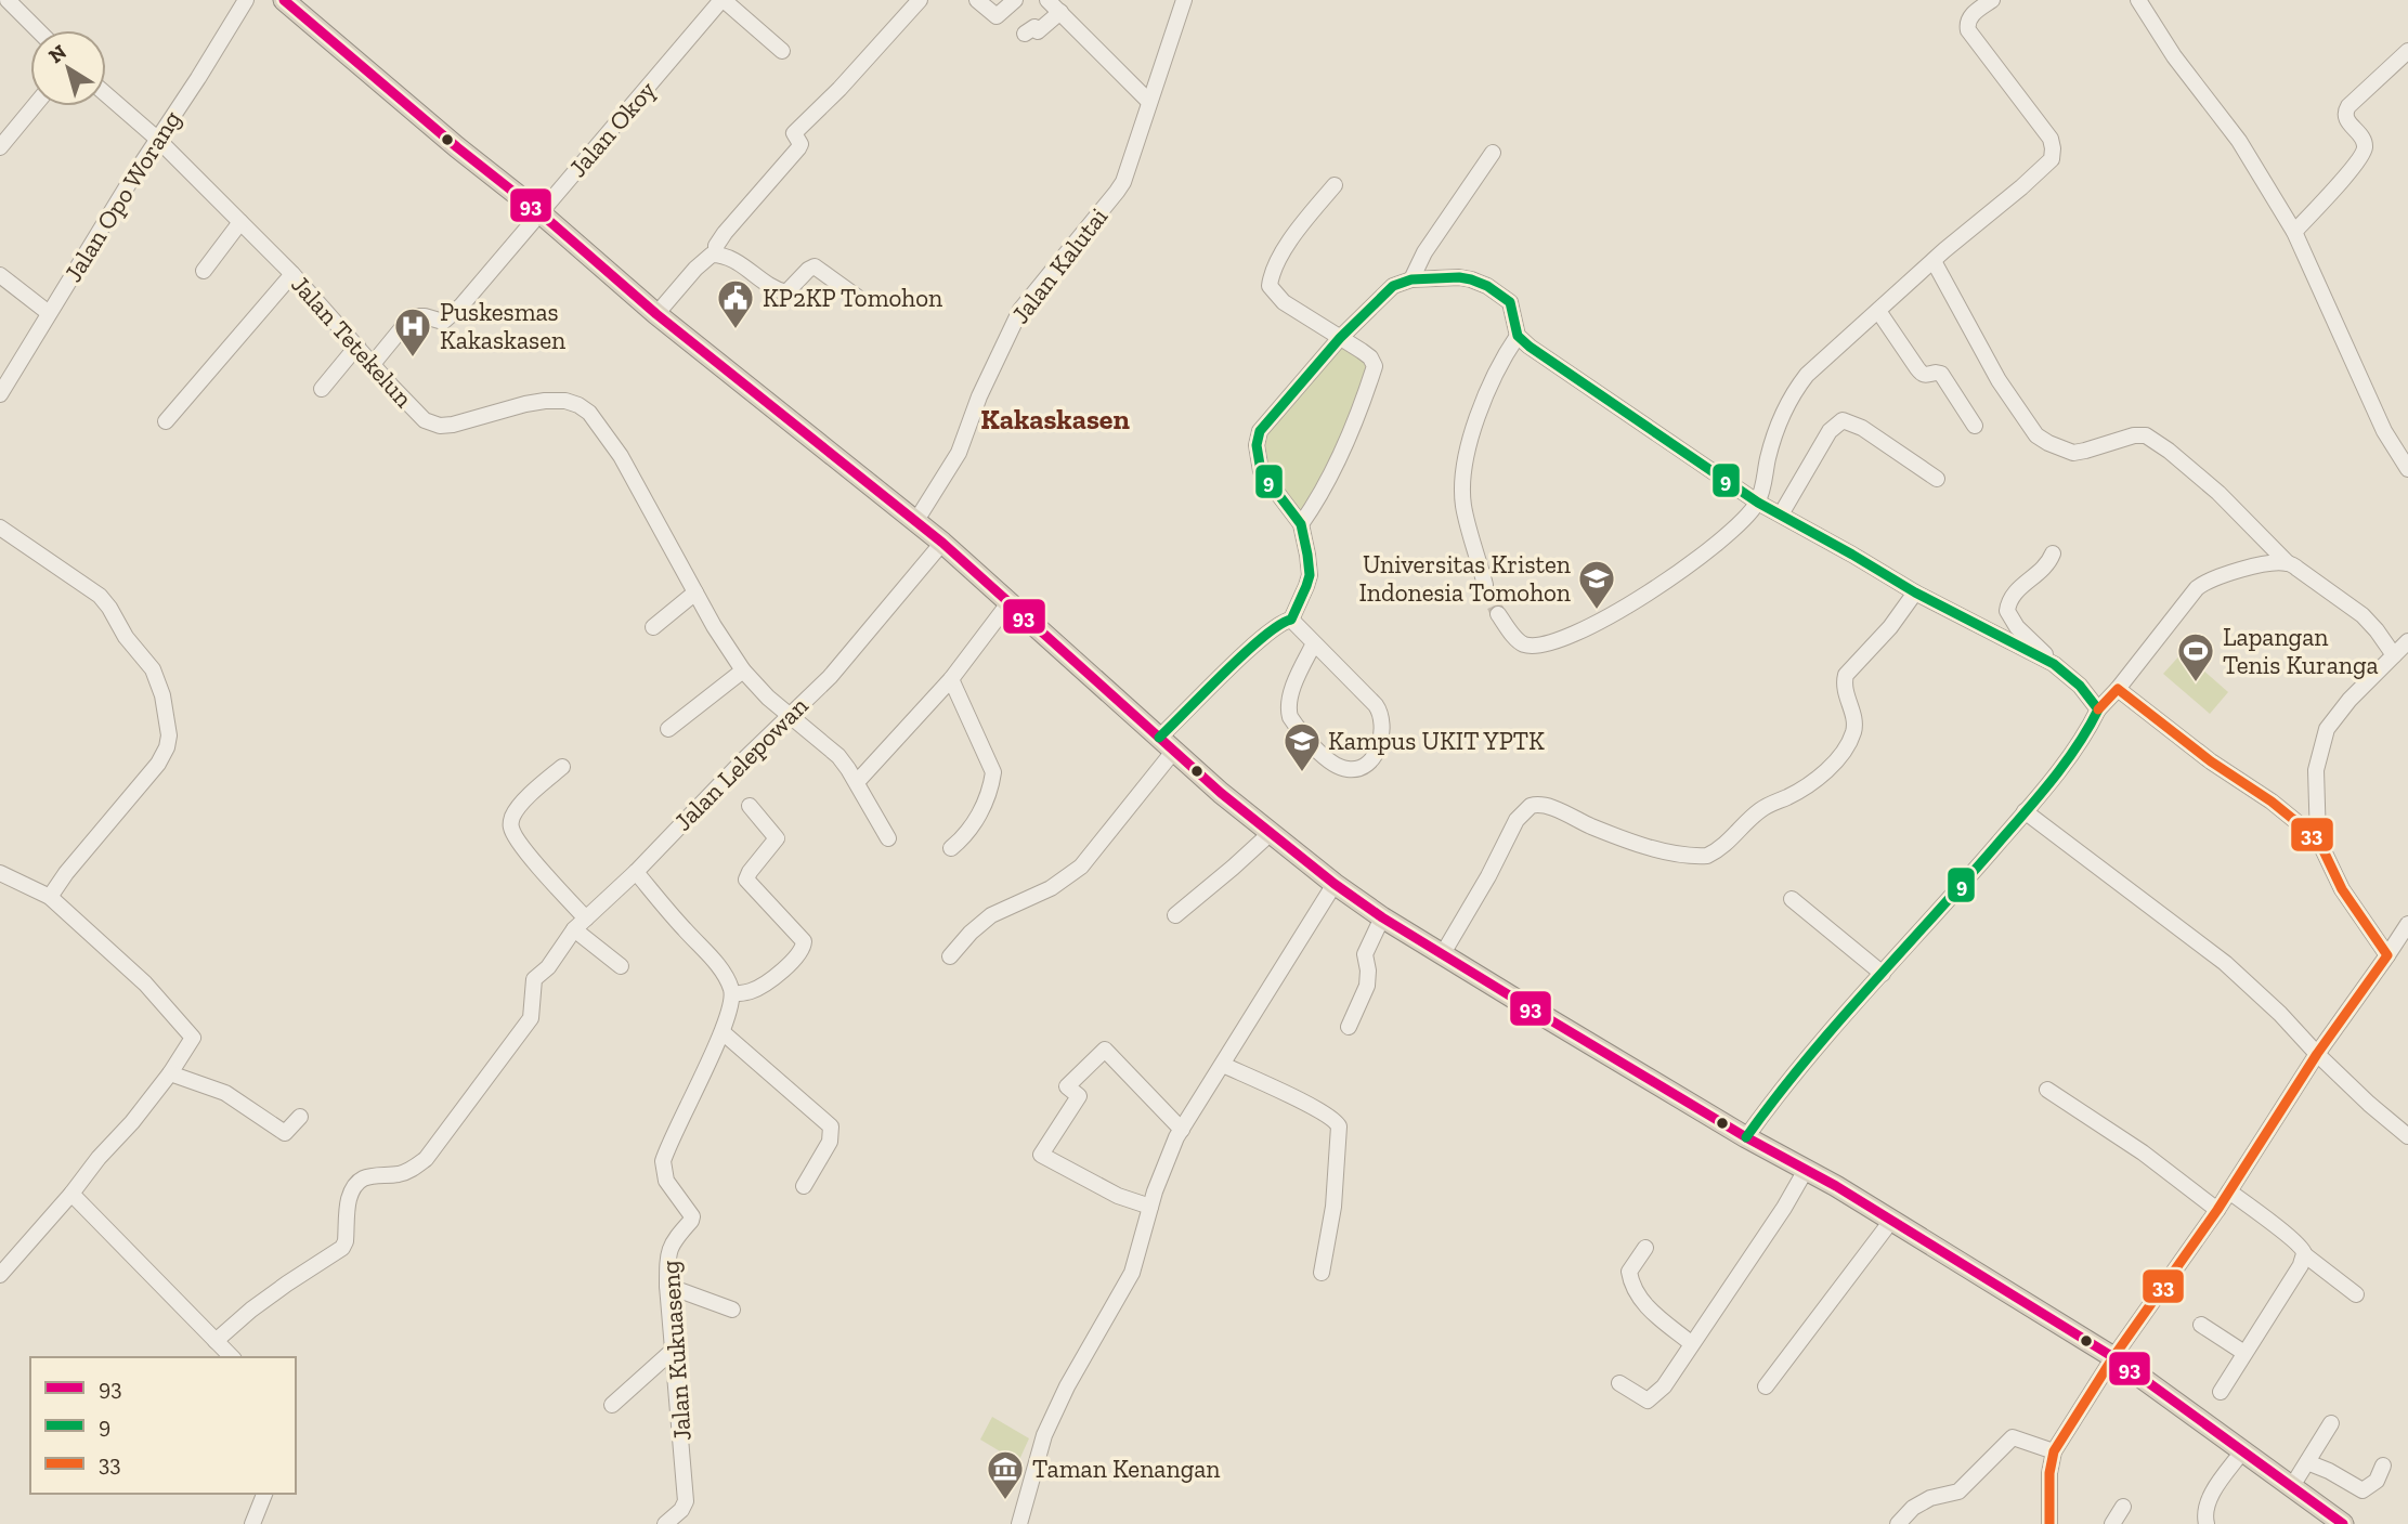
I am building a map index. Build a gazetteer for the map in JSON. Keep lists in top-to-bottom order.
{
  "streets": {
    "street": [
      "Jalan Okoy",
      "Jalan Opo Worang",
      "Jalan Kalutai",
      "Jalan Tetekelun",
      "Jalan Lelepowan",
      "Jalan Kukuaseng"
    ]
  },
  "crossings": [
    ["Jalan Okoy", "Jalan Tetekelun"],
    ["Jalan Opo Worang", "Jalan Tetekelun"],
    ["Jalan Tetekelun", "Jalan Lelepowan"]
  ],
  "districts": ["Kakaskasen"],
  "places": {
    "public building": ["KP2KP Tomohon"],
    "hospital": ["Puskesmas Kakaskasen"],
    "school or university": ["Universitas Kristen Indonesia Tomohon", "Kampus UKIT YPTK"],
    "sports": ["Lapangan Tenis Kuranga"],
    "museum": ["Taman Kenangan"]
  },
  "lines": ["transit line 93", "transit line 9", "transit line 33"],
  "legend": ["93", "9", "33"],
  "north": "top left"
}
